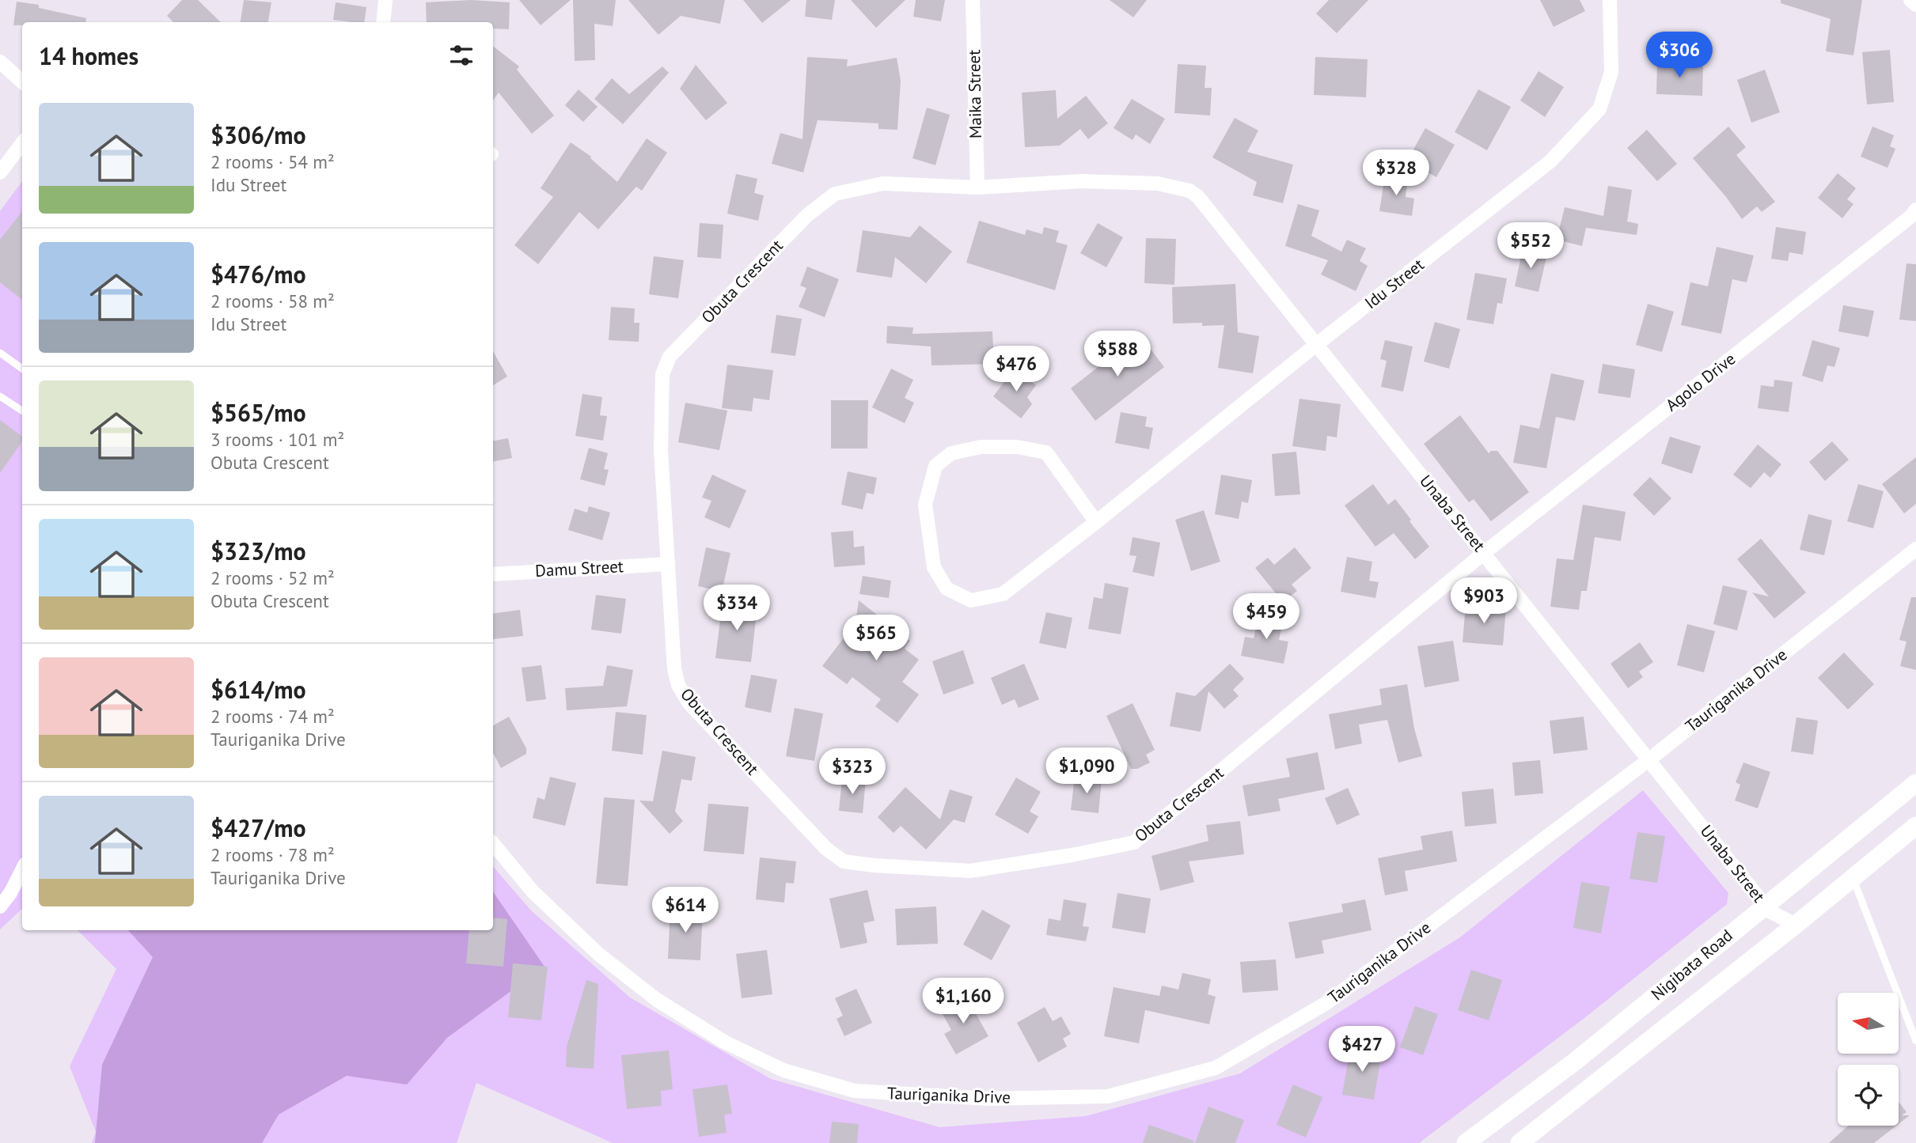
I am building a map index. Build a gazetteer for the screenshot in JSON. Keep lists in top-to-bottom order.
{
  "streets": {
    "street": [
      "Maika Street",
      "Obuta Crescent",
      "Idu Street",
      "Agolo Drive",
      "Unaba Street",
      "Damu Street",
      "Tauriganika Drive",
      "Nigibata Road"
    ]
  },
  "crossings": [
    ["Maika Street", "Obuta Crescent"],
    ["Obuta Crescent", "Agolo Drive"],
    ["Obuta Crescent", "Unaba Street"],
    ["Obuta Crescent", "Damu Street"],
    ["Idu Street", "Unaba Street"],
    ["Agolo Drive", "Unaba Street"],
    ["Unaba Street", "Tauriganika Drive"],
    ["Unaba Street", "Nigibata Road"]
  ],
  "north": "left",
  "page": {
    "heading": "14 homes",
    "price": [
      "$306",
      "$328",
      "$552",
      "$588",
      "$476",
      "$903",
      "$334",
      "$459",
      "$565",
      "$1,090",
      "$323",
      "$614",
      "$1,160",
      "$427"
    ],
    "list": [
      {
        "name": "$306/mo",
        "note": "2 rooms · 54 m² · Idu Street"
      },
      {
        "name": "$476/mo",
        "note": "2 rooms · 58 m² · Idu Street"
      },
      {
        "name": "$565/mo",
        "note": "3 rooms · 101 m² · Obuta Crescent"
      },
      {
        "name": "$323/mo",
        "note": "2 rooms · 52 m² · Obuta Crescent"
      },
      {
        "name": "$614/mo",
        "note": "2 rooms · 74 m² · Tauriganika Drive"
      },
      {
        "name": "$427/mo",
        "note": "2 rooms · 78 m² · Tauriganika Drive"
      }
    ]
  }
}
